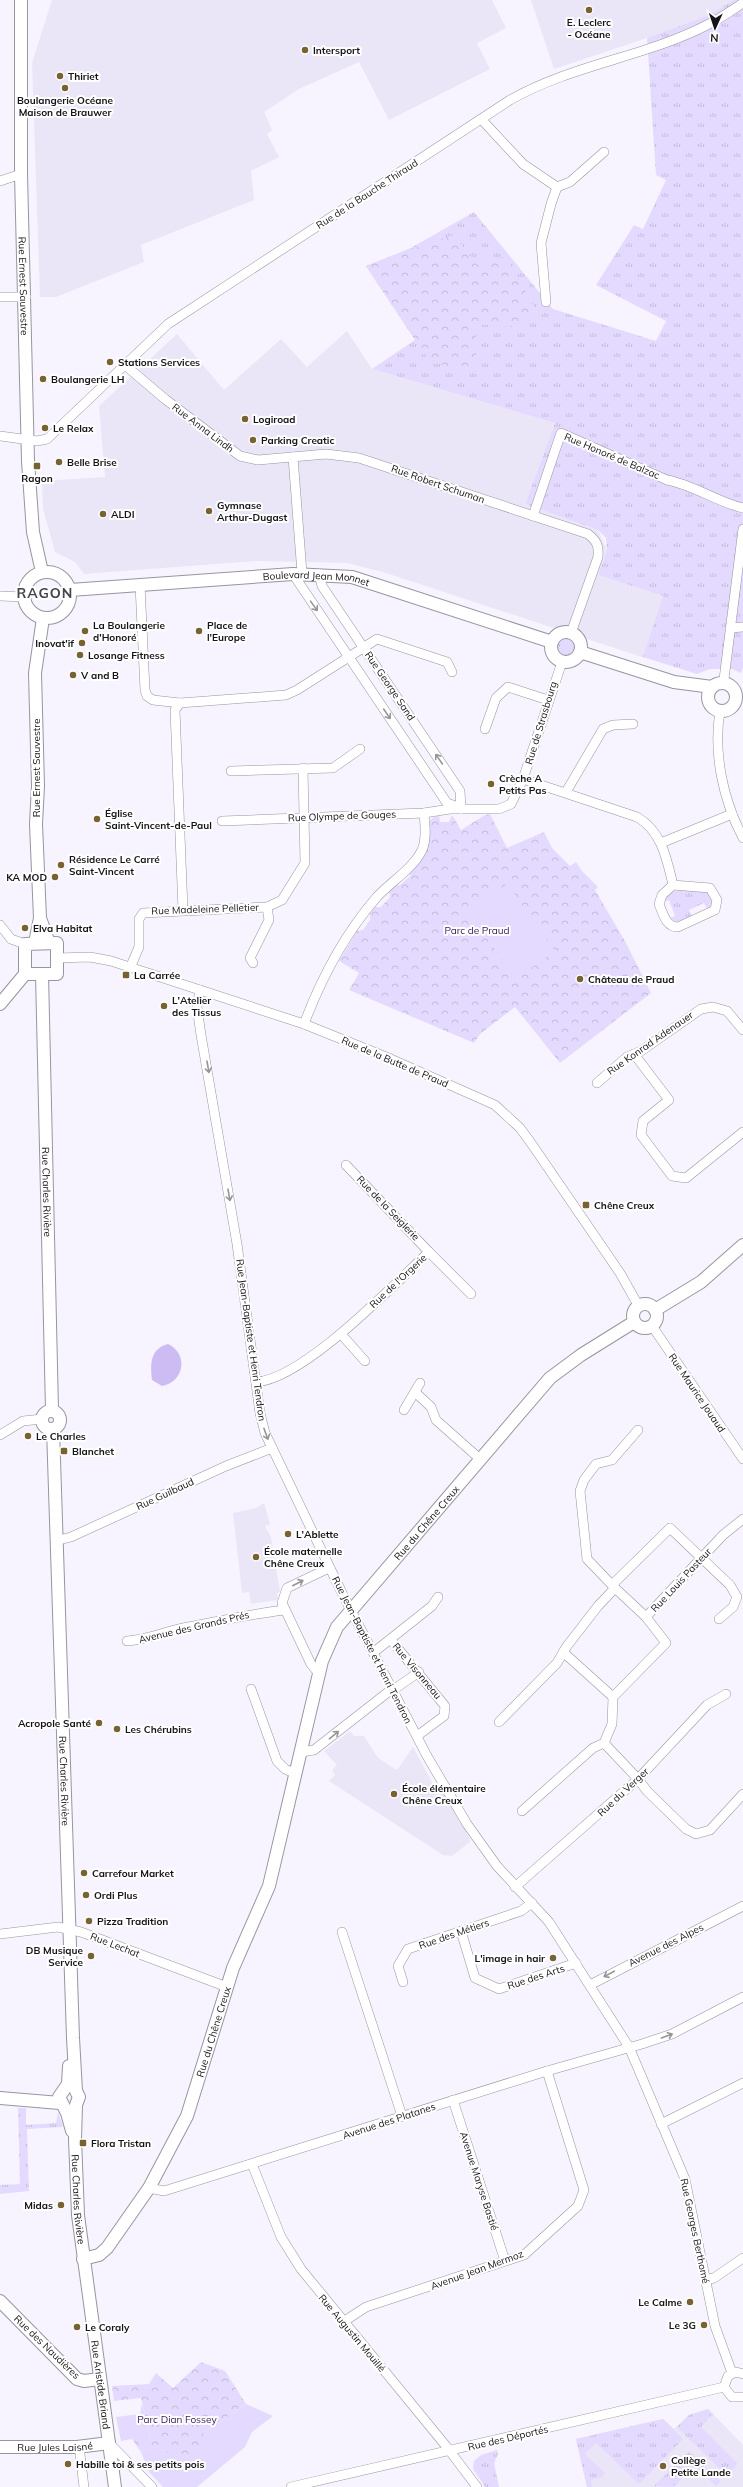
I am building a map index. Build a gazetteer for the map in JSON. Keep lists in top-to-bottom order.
{
  "streets": {
    "main road": [
      "Rue Ernest Sauvestre",
      "Boulevard Jean Monnet",
      "Rue Charles Rivière",
      "Rue du Chêne Creux",
      "Rue des Naudières",
      "Rue Aristide Briand",
      "Rue Jules Laisné"
    ],
    "street": [
      "Rue de la Bauche Thiraud",
      "Rue Anna Lindh",
      "Rue Honoré de Balzac",
      "Rue Robert Schuman",
      "Rue George Sand",
      "Rue de Strasbourg",
      "Rue Olympe de Gouges",
      "Rue Madeleine Pelletier",
      "Rue Konrad Adenauer",
      "Rue de la Butte de Praud",
      "Rue de la Seiglerie",
      "Rue de l'Orgerie",
      "Rue Jean-Baptiste et Henri Tendron",
      "Rue Maurice Jouaud",
      "Rue Guilbaud",
      "Rue Louis Pasteur",
      "Avenue des Grands Prés",
      "Rue Visonneau",
      "Rue du Verger",
      "Rue des Métiers",
      "Rue Lechat",
      "Avenue des Alpes",
      "Rue des Arts",
      "Avenue des Platanes",
      "Avenue Maryse Bastié",
      "Rue Georges Berthomé",
      "Avenue Jean Mermoz",
      "Rue Augustin Mouillé",
      "Rue des Déportés"
    ]
  },
  "crossings": [
    ["Rue de la Bauche Thiraud", "Rue Ernest Sauvestre"],
    ["Rue de la Bauche Thiraud", "Rue Anna Lindh"],
    ["Rue Ernest Sauvestre", "Boulevard Jean Monnet"],
    ["Rue Ernest Sauvestre", "Rue de la Butte de Praud"],
    ["Rue Anna Lindh", "Rue Robert Schuman"],
    ["Rue Honoré de Balzac", "Rue Robert Schuman"],
    ["Rue Robert Schuman", "Boulevard Jean Monnet"],
    ["Rue Robert Schuman", "Rue de Strasbourg"],
    ["Boulevard Jean Monnet", "Rue George Sand"],
    ["Boulevard Jean Monnet", "Rue de Strasbourg"],
    ["Rue George Sand", "Rue de Strasbourg"],
    ["Rue George Sand", "Rue Olympe de Gouges"],
    ["Rue de Strasbourg", "Rue Olympe de Gouges"],
    ["Rue Olympe de Gouges", "Rue Madeleine Pelletier"],
    ["Rue Madeleine Pelletier", "Rue de la Butte de Praud"],
    ["Rue de la Butte de Praud", "Rue Jean-Baptiste et Henri Tendron"],
    ["Rue de la Butte de Praud", "Rue Maurice Jouaud"],
    ["Rue de la Butte de Praud", "Rue du Chêne Creux"],
    ["Rue Charles Rivière", "Rue Guilbaud"],
    ["Rue Charles Rivière", "Rue du Chêne Creux"],
    ["Rue Charles Rivière", "Rue Lechat"],
    ["Rue Charles Rivière", "Rue Aristide Briand"],
    ["Rue de la Seiglerie", "Rue de l'Orgerie"],
    ["Rue de l'Orgerie", "Rue Jean-Baptiste et Henri Tendron"],
    ["Rue Jean-Baptiste et Henri Tendron", "Rue Guilbaud"],
    ["Rue Jean-Baptiste et Henri Tendron", "Rue du Chêne Creux"],
    ["Rue Jean-Baptiste et Henri Tendron", "Rue Visonneau"],
    ["Rue Jean-Baptiste et Henri Tendron", "Rue du Verger"],
    ["Rue Jean-Baptiste et Henri Tendron", "Rue des Métiers"],
    ["Rue Jean-Baptiste et Henri Tendron", "Avenue des Alpes"],
    ["Rue Jean-Baptiste et Henri Tendron", "Rue des Arts"],
    ["Rue Jean-Baptiste et Henri Tendron", "Avenue des Platanes"],
    ["Rue Jean-Baptiste et Henri Tendron", "Rue Georges Berthomé"],
    ["Rue Maurice Jouaud", "Rue du Chêne Creux"],
    ["Rue du Chêne Creux", "Rue Lechat"],
    ["Rue du Chêne Creux", "Avenue des Platanes"],
    ["Rue du Chêne Creux", "Rue Aristide Briand"],
    ["Rue des Métiers", "Rue des Arts"],
    ["Avenue des Platanes", "Avenue Maryse Bastié"],
    ["Avenue des Platanes", "Rue Georges Berthomé"],
    ["Avenue des Platanes", "Avenue Jean Mermoz"],
    ["Avenue des Platanes", "Rue Augustin Mouillé"],
    ["Avenue Maryse Bastié", "Avenue Jean Mermoz"],
    ["Avenue Jean Mermoz", "Rue Augustin Mouillé"],
    ["Rue Augustin Mouillé", "Rue des Déportés"],
    ["Rue des Naudières", "Rue Aristide Briand"],
    ["Rue Aristide Briand", "Rue Jules Laisné"]
  ],
  "one_way": ["Rue Jean-Baptiste et Henri Tendron", "Avenue des Alpes"],
  "districts": ["RAGON"],
  "parks": ["Parc de Praud", "Parc Dian Fossey"],
  "places": {
    "other": [
      "E. Leclerc - Océane",
      "Intersport",
      "Thiriet",
      "Boulangerie Océane Maison de Brauwer",
      "Stations Services",
      "Boulangerie LH",
      "Logiroad",
      "Le Relax",
      "Parking Creatic",
      "Belle Brise",
      "Gymnase Arthur-Dugast",
      "ALDI",
      "La Boulangerie d'Honoré",
      "Place de l'Europe",
      "Inovat'if",
      "Losange Fitness",
      "V and B",
      "Crèche A Petits Pas",
      "Église Saint-Vincent-de-Paul",
      "Résidence Le Carré Saint-Vincent",
      "KA MOD",
      "Elva Habitat",
      "Château de Praud",
      "L'Atelier des Tissus",
      "Le Charles",
      "L'Ablette",
      "École maternelle Chêne Creux",
      "Acropole Santé",
      "Les Chérubins",
      "École élémentaire Chêne Creux",
      "Carrefour Market",
      "Ordi Plus",
      "Pizza Tradition",
      "DB Musique Service",
      "L'image in hair",
      "Midas",
      "Le Calme",
      "Le 3G",
      "Le Coraly",
      "Habille toi & ses petits pois",
      "Collège Petite Lande"
    ],
    "transit": [
      "Ragon",
      "La Carrée",
      "Chêne Creux",
      "Blanchet",
      "Flora Tristan"
    ]
  },
  "north": "bottom"
}
